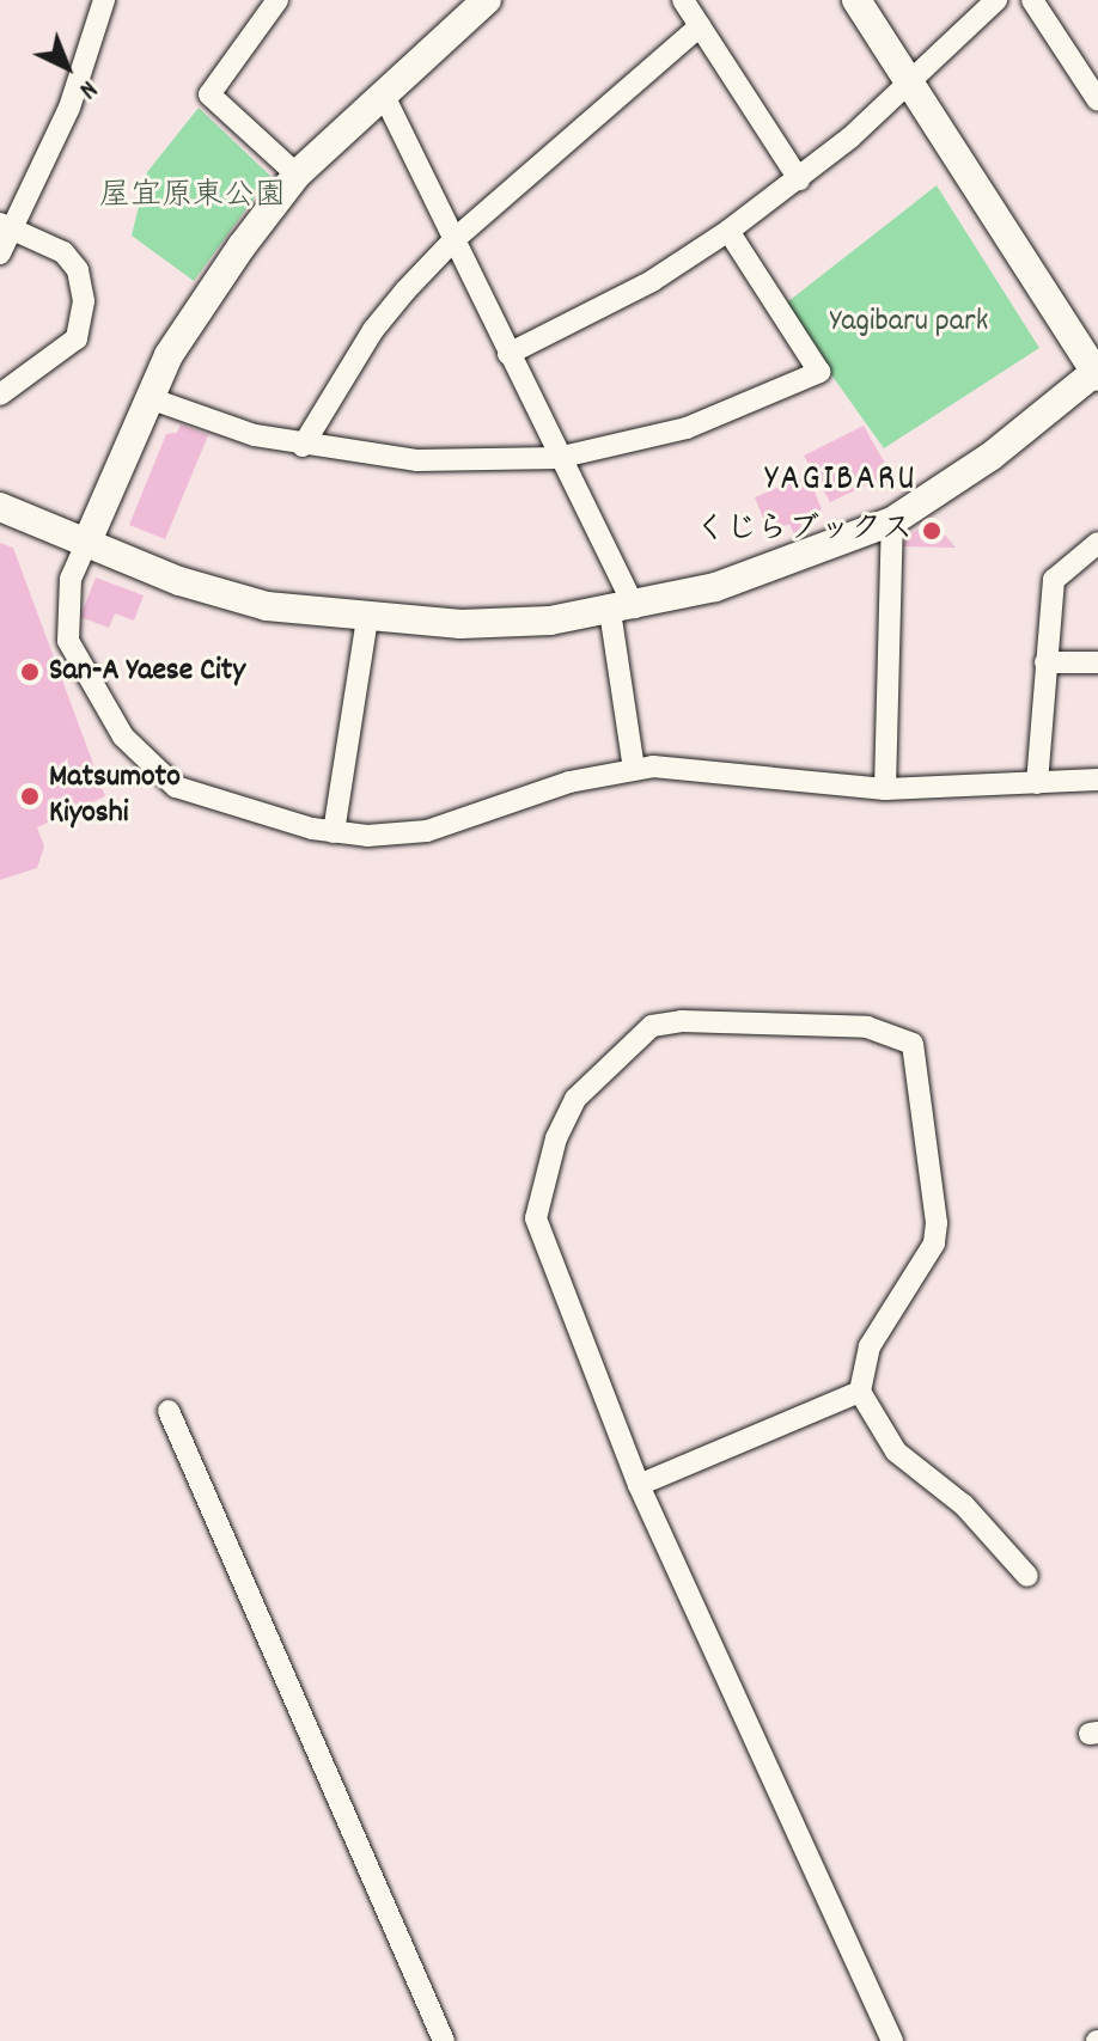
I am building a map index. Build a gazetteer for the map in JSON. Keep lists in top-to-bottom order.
{
  "districts": ["YAGIBARU"],
  "parks": ["屋宜原東公園", "Yagibaru park"],
  "places": ["くじらブックス", "San-A Yaese City", "Matsumoto Kiyoshi"],
  "north": "bottom right"
}
